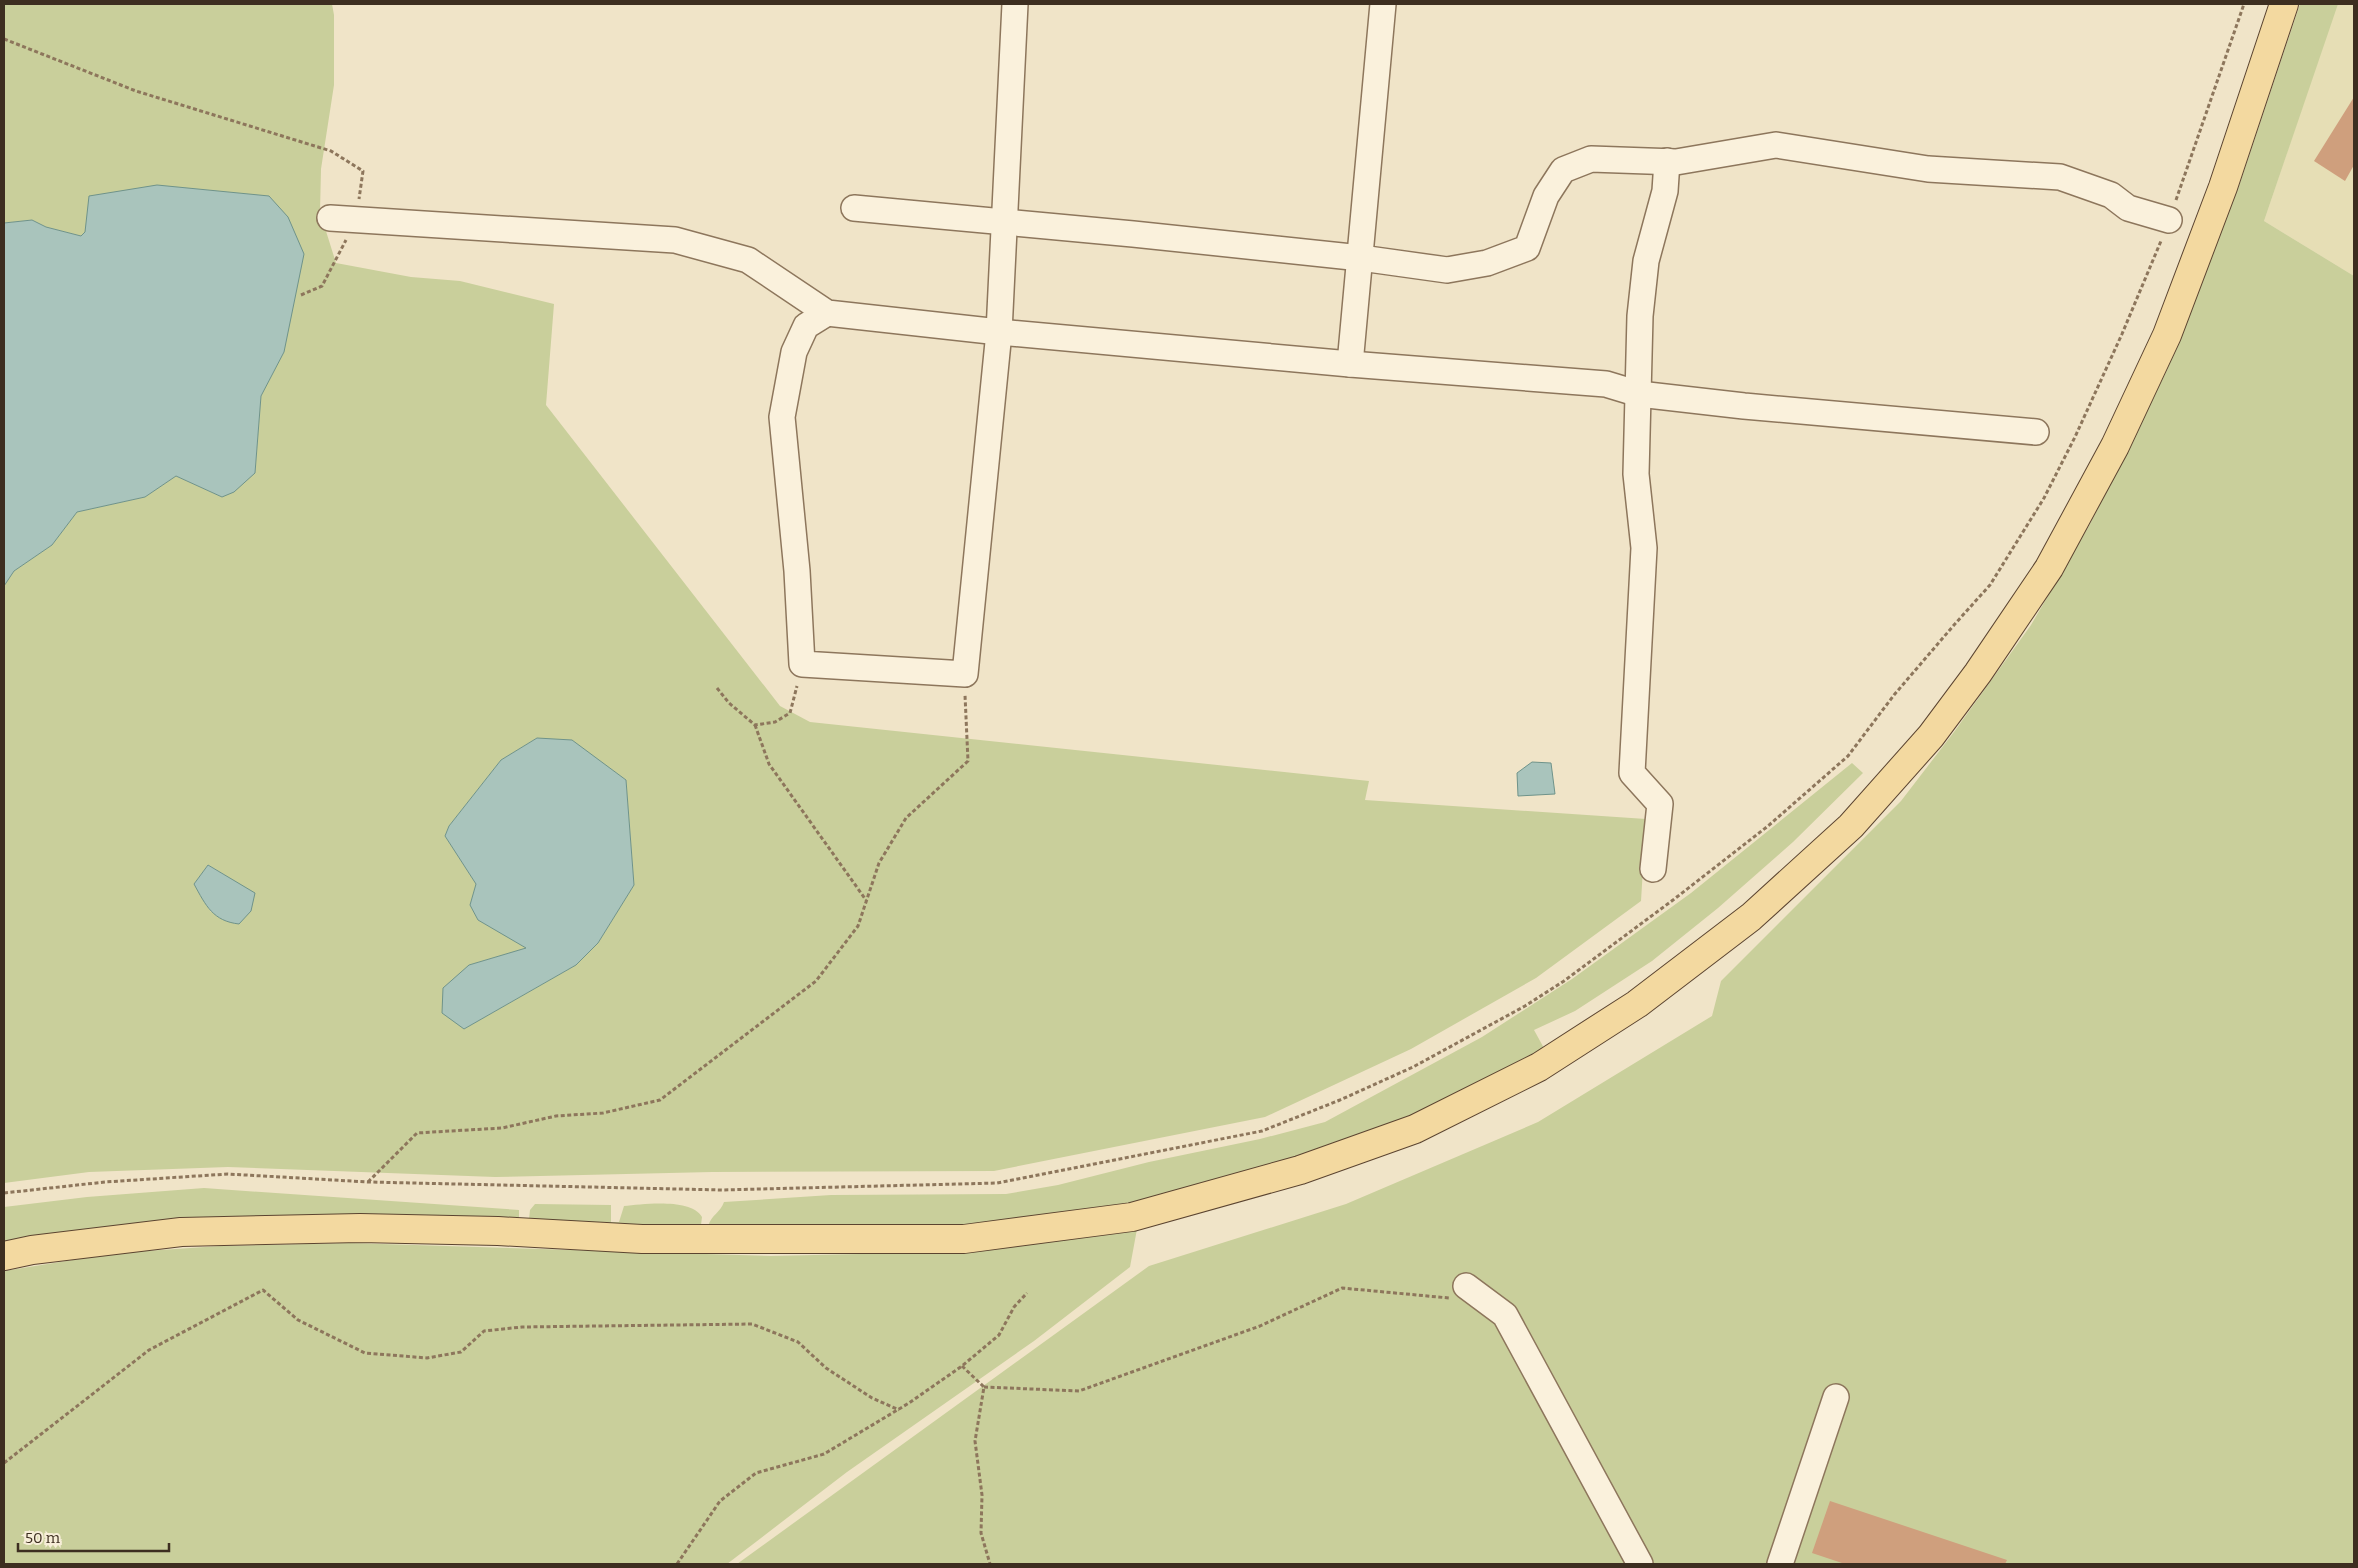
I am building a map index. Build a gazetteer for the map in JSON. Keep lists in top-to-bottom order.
{
  "scale_bar": "50 m"
}
